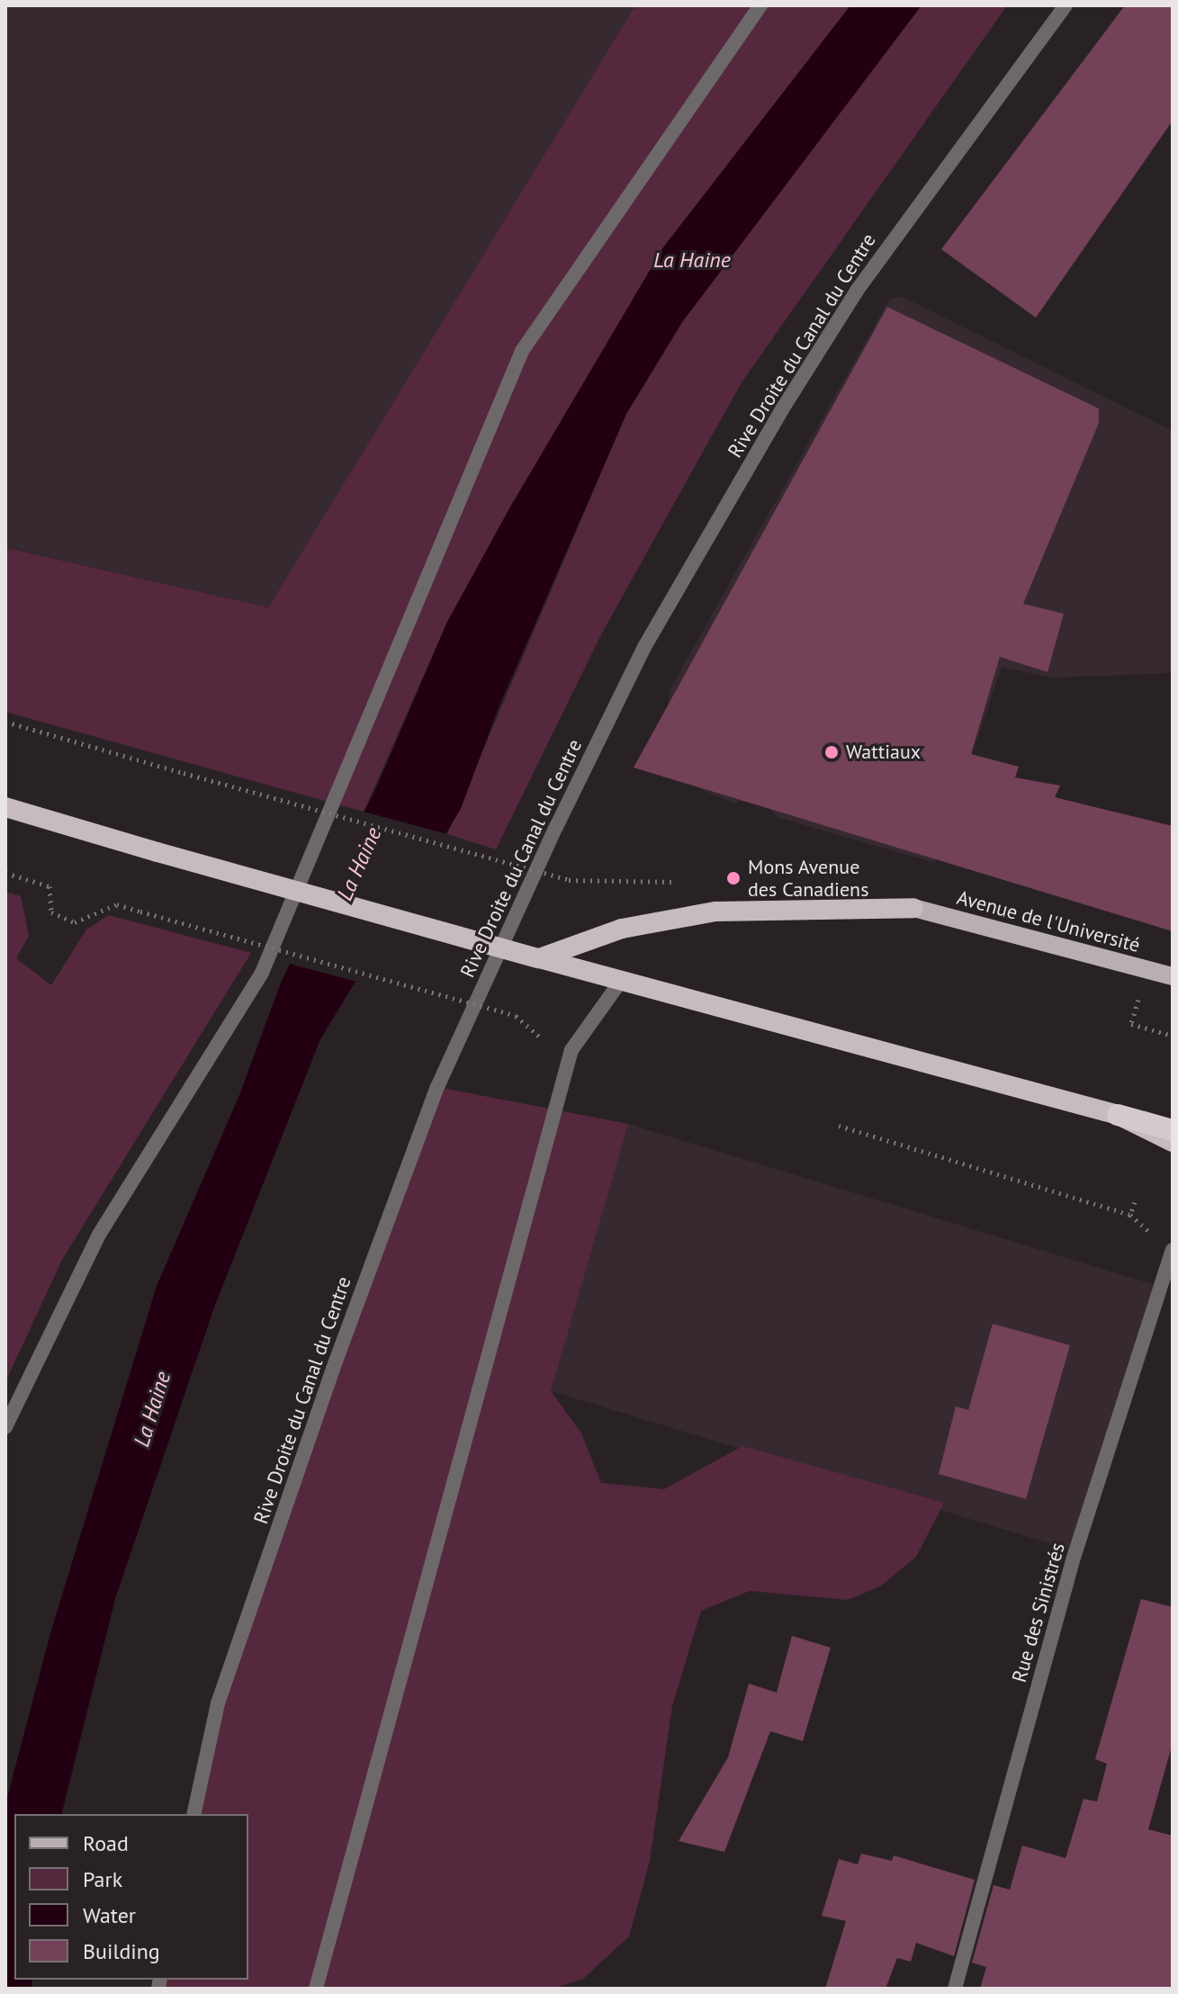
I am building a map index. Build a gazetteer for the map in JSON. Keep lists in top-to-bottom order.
{
  "streets": {
    "main road": ["Avenue de l'Université"],
    "street": ["Rive Droite du Canal du Centre", "Rue des Sinistrés"]
  },
  "water": ["La Haine"],
  "places": ["Wattiaux", "Mons Avenue des Canadiens"],
  "legend": [
    "Road",
    "Park",
    "Water",
    "Building"
  ]
}
